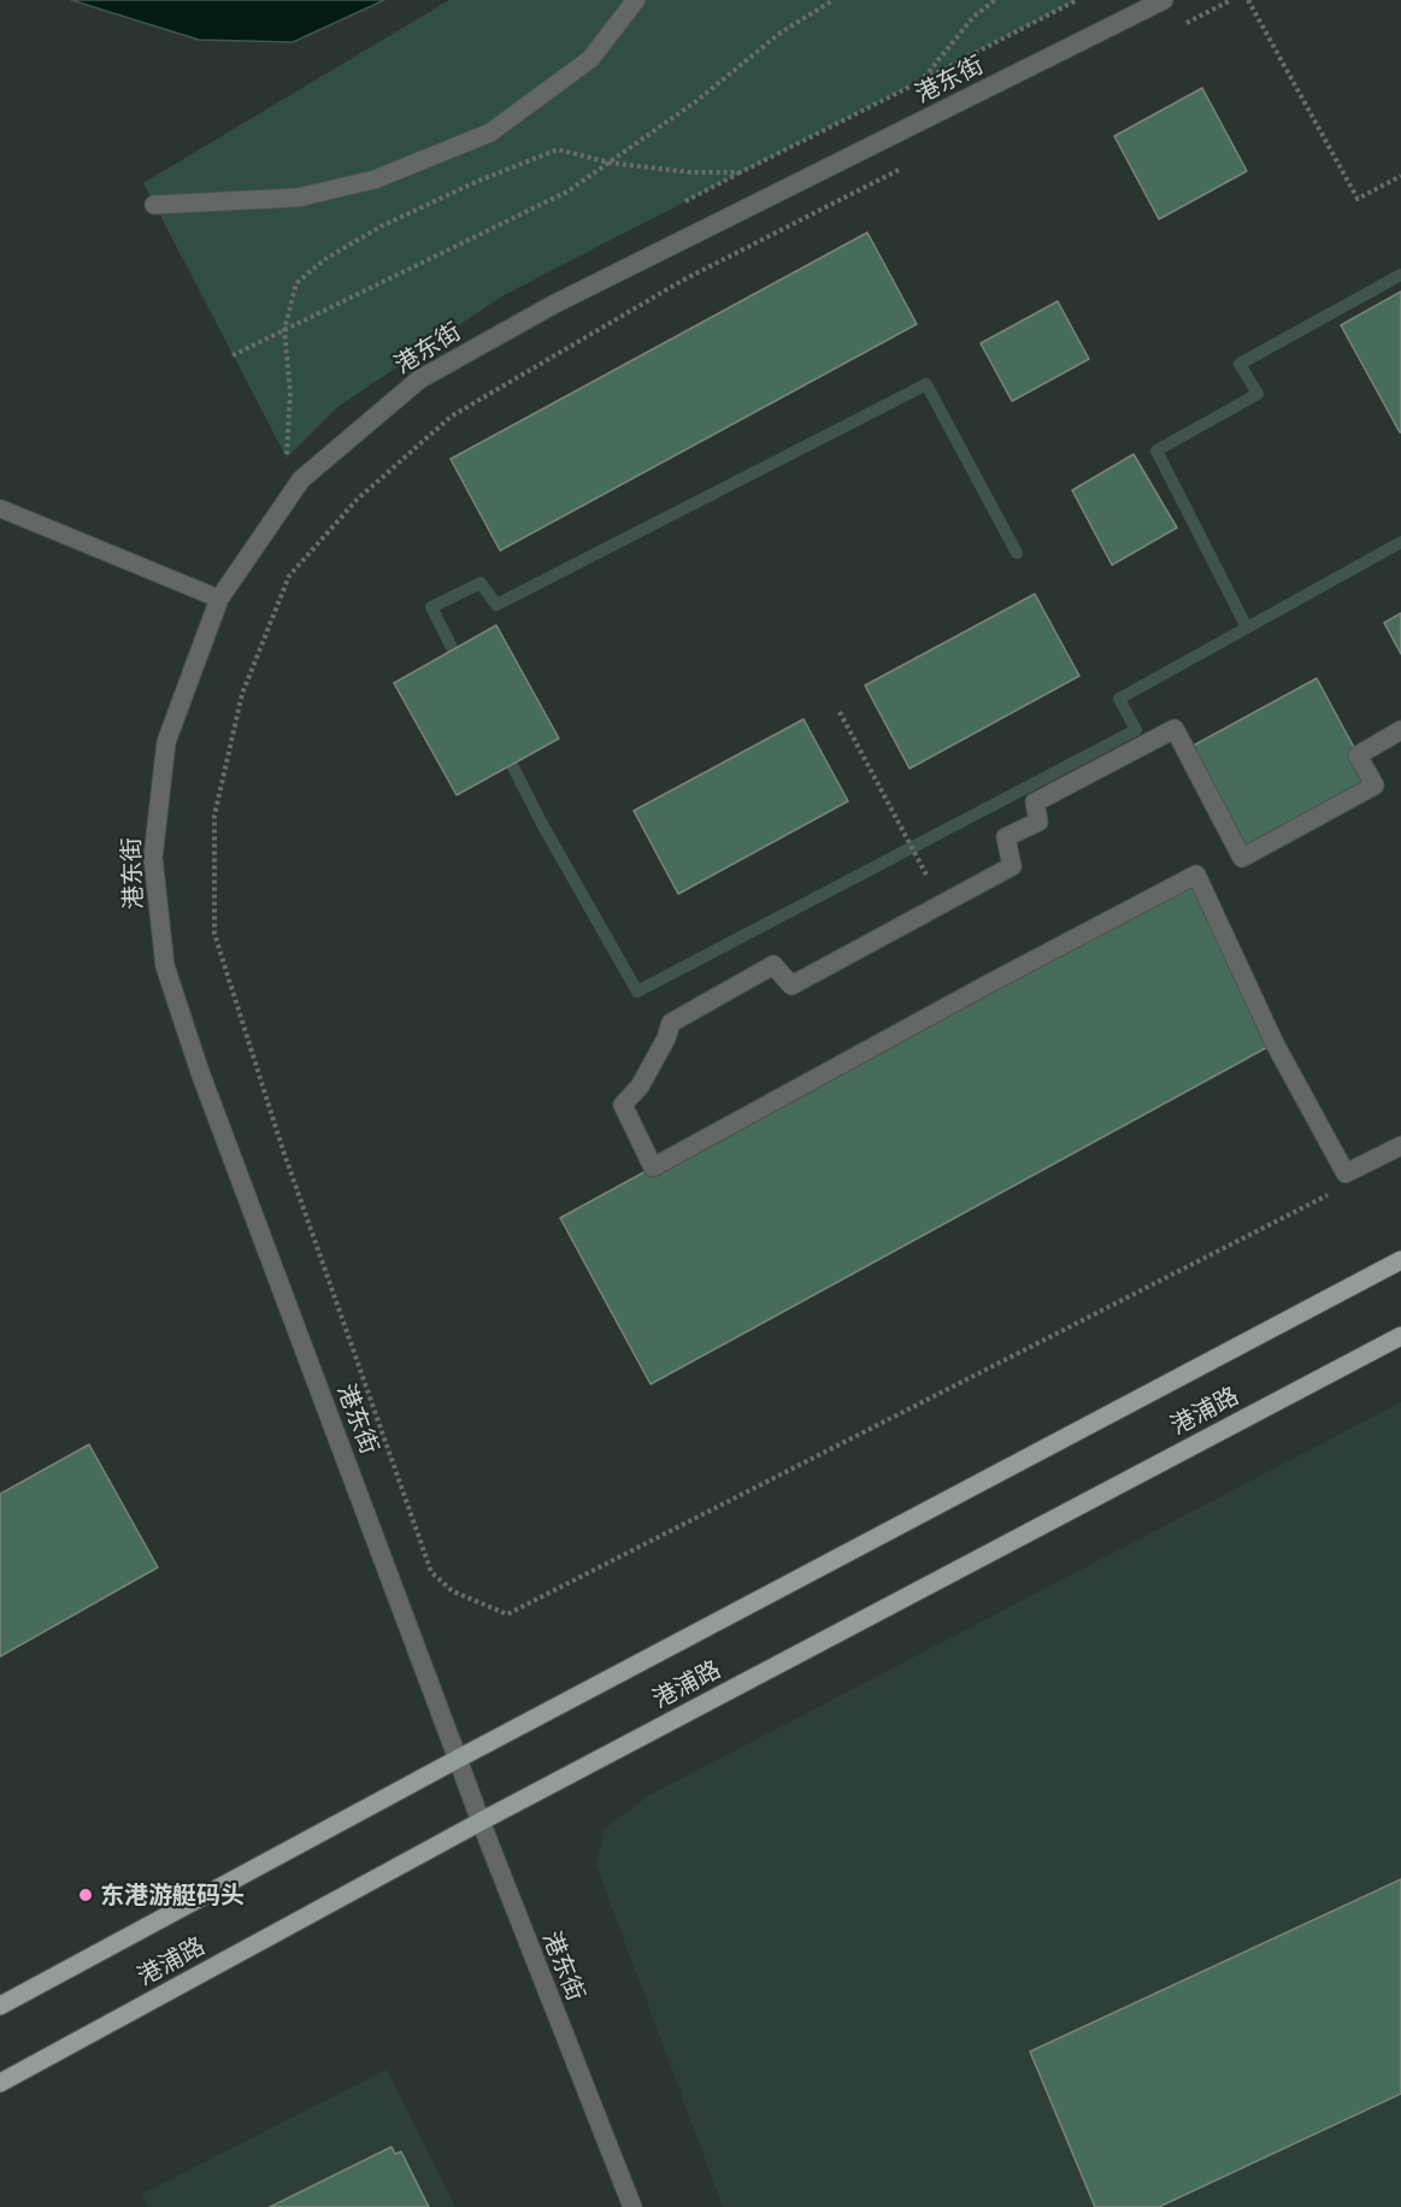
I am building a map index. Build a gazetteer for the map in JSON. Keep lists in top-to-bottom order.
{
  "streets": {
    "main road": ["港浦路"],
    "street": ["港东街"]
  },
  "crossings": [
    ["港东街", "港浦路"]
  ],
  "places": ["东港游艇码头"]
}
